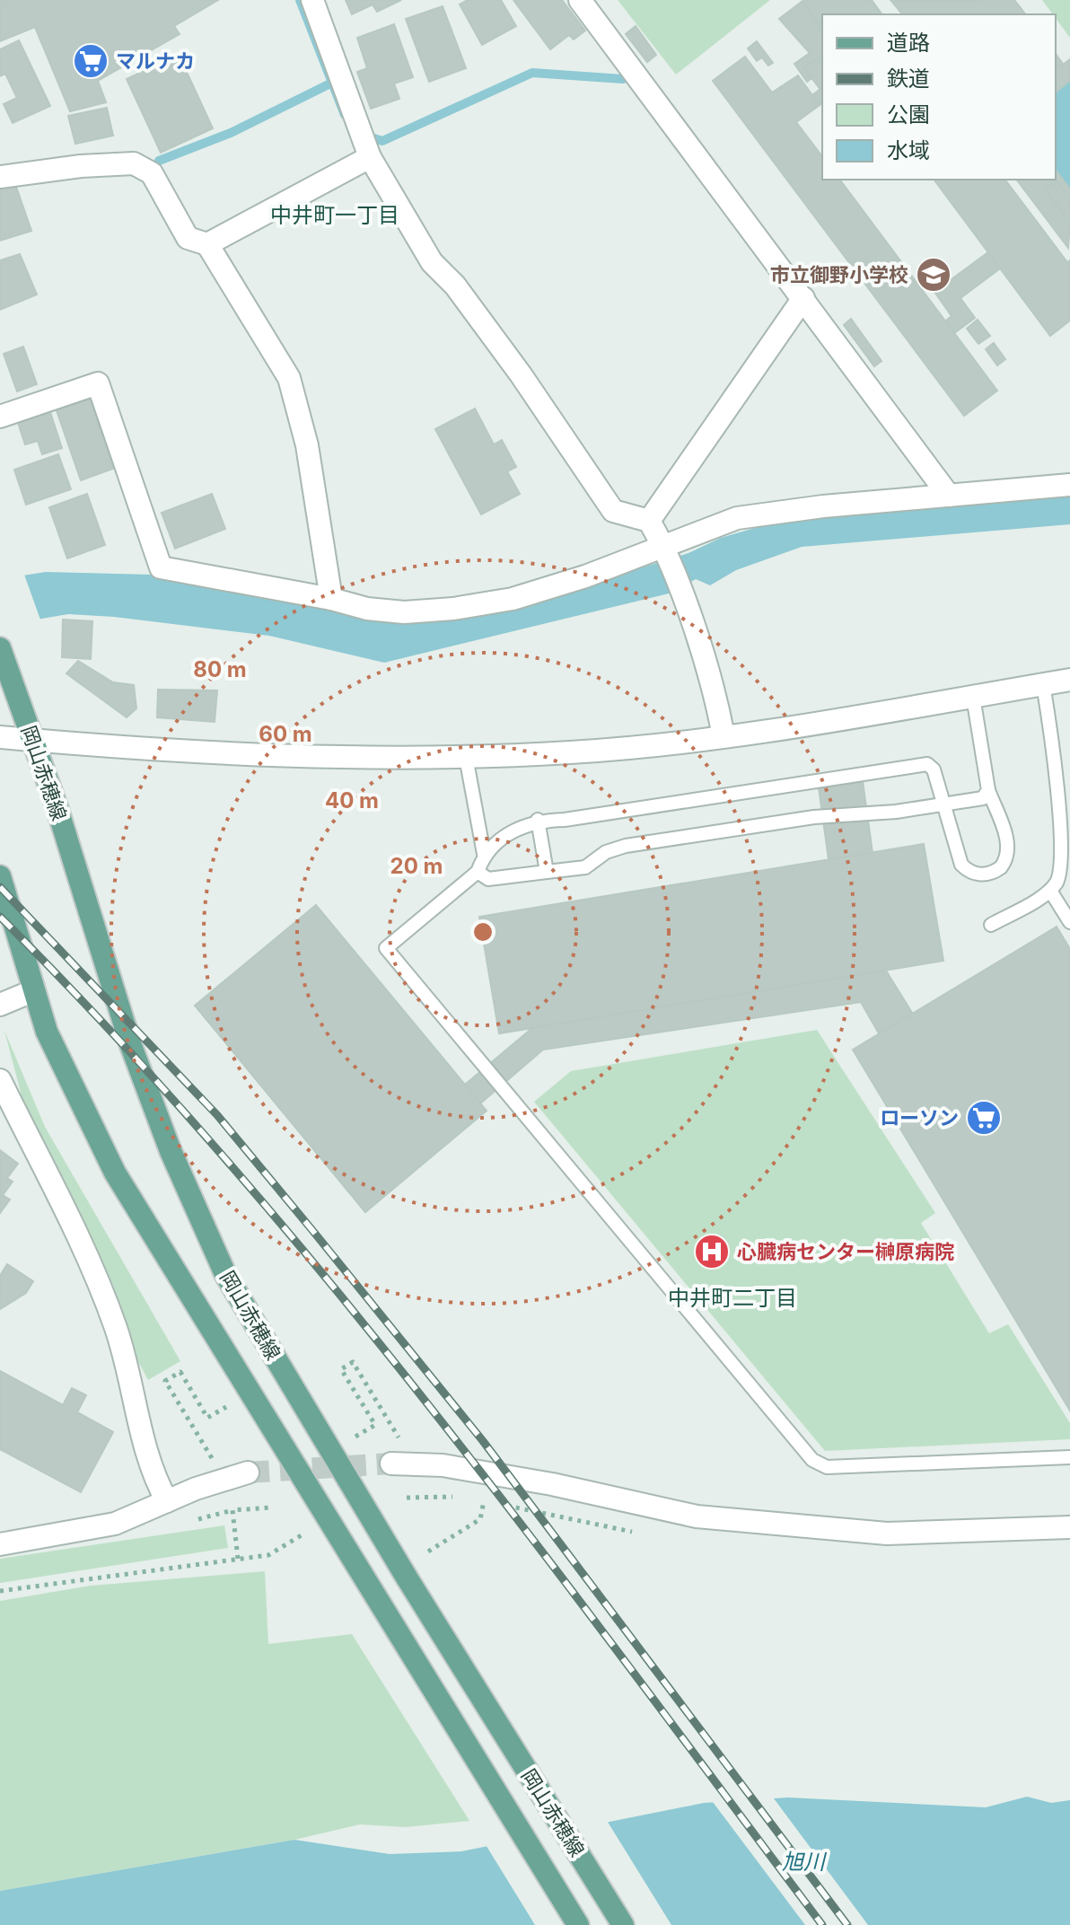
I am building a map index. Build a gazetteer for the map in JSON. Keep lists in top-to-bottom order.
{
  "streets": {
    "main road": ["岡山赤穂線"]
  },
  "districts": ["中井町一丁目", "中井町二丁目"],
  "water": ["旭川"],
  "places": {
    "supermarket": ["マルナカ", "ローソン"],
    "school or university": ["市立御野小学校"],
    "hospital": ["心臓病センター榊原病院"]
  },
  "legend": [
    "道路",
    "鉄道",
    "公園",
    "水域"
  ],
  "rings": [
    "80 m",
    "60 m",
    "40 m",
    "20 m"
  ]
}
